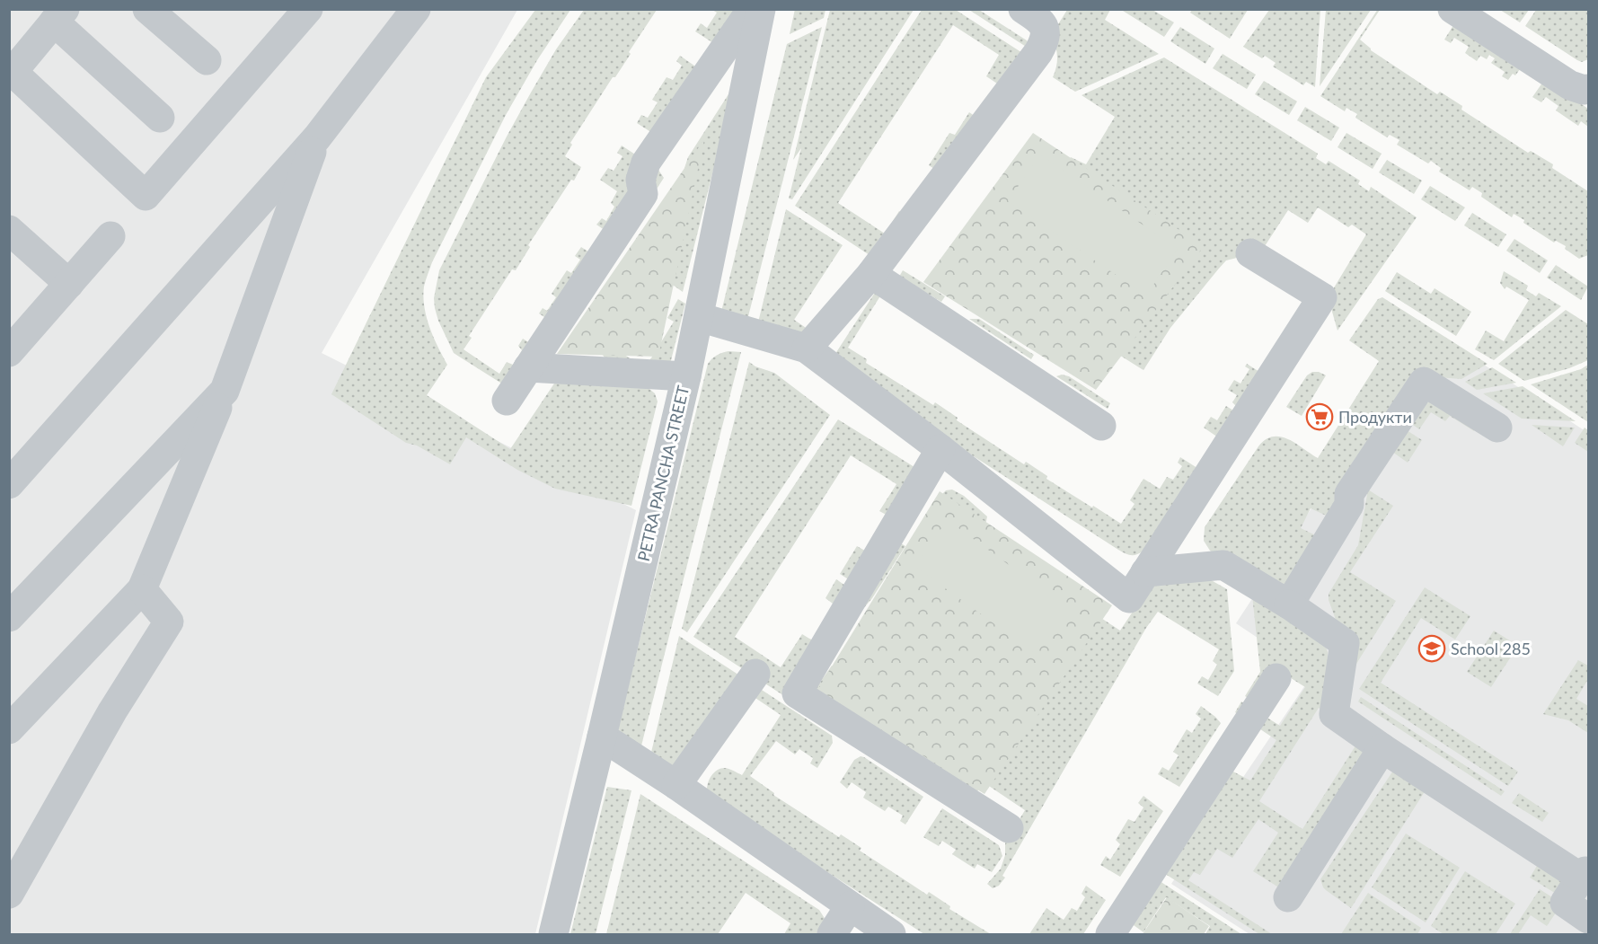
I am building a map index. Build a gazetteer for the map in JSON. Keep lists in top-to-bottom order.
{
  "streets": {
    "street": ["PETRA PANCHA STREET"]
  },
  "places": {
    "supermarket": ["Продукти"],
    "school or university": ["School 285"]
  }
}
